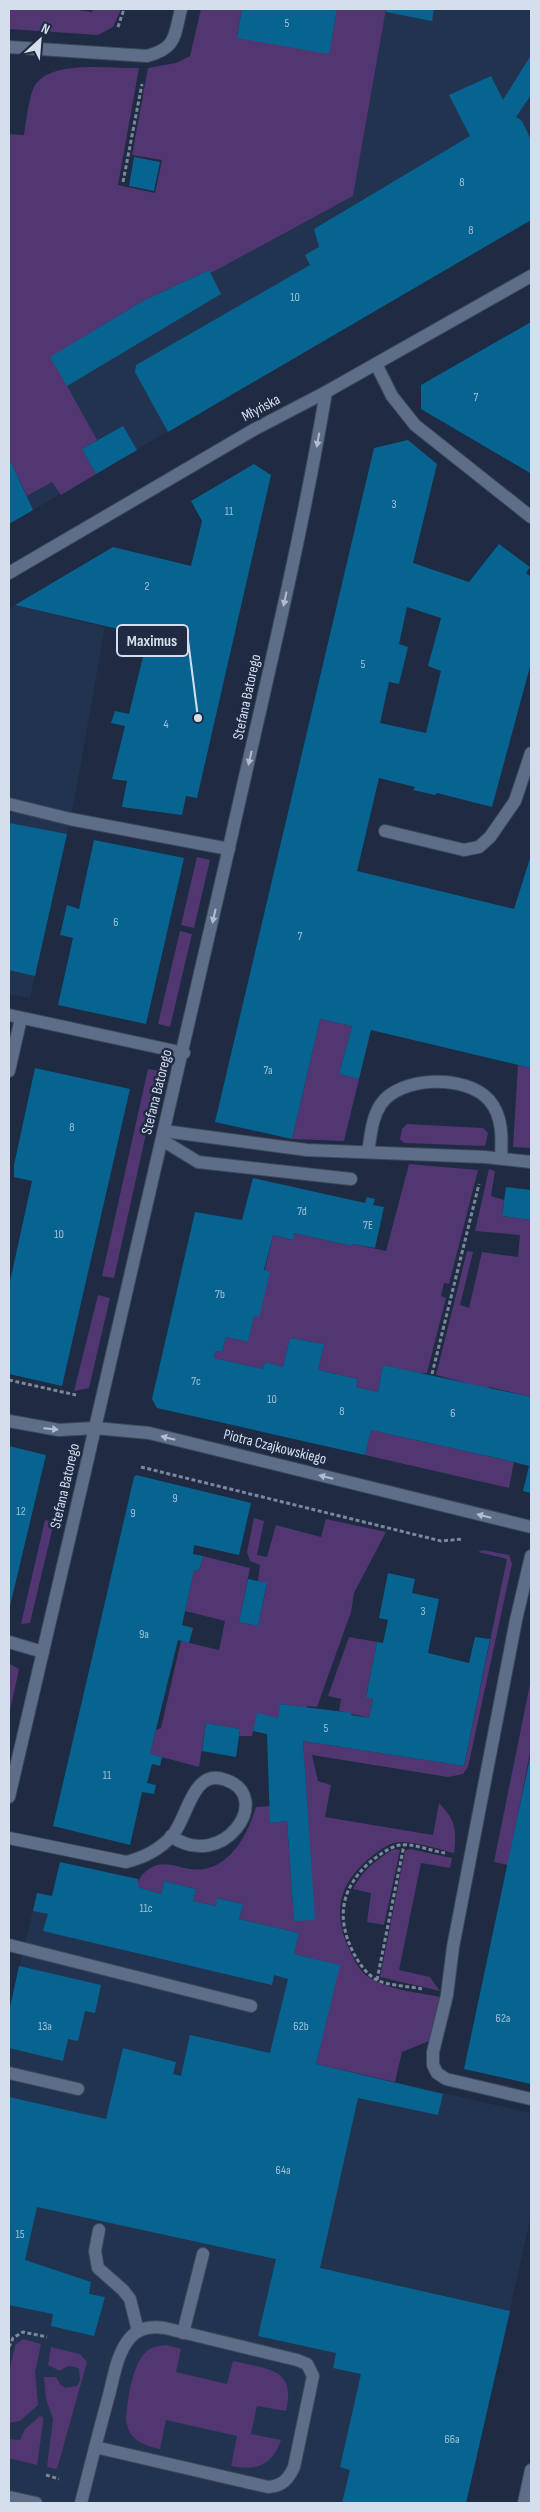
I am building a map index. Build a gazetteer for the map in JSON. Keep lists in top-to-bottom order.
{
  "streets": {
    "street": ["Młyńska", "Stefana Batorego", "Piotra Czajkowskiego"]
  },
  "crossings": [
    ["Młyńska", "Stefana Batorego"],
    ["Stefana Batorego", "Piotra Czajkowskiego"]
  ],
  "one_way": ["Stefana Batorego"],
  "places": ["Maximus"],
  "house_numbers": [
    "5",
    "8",
    "8",
    "10",
    "7",
    "3",
    "11",
    "2",
    "5",
    "4",
    "6",
    "7",
    "7a",
    "8",
    "7d",
    "7E",
    "10",
    "7b",
    "7c",
    "10",
    "8",
    "6",
    "9",
    "12",
    "9",
    "3",
    "9a",
    "5",
    "11",
    "11c",
    "62a",
    "13a",
    "62b",
    "64a",
    "15",
    "66a"
  ],
  "north": "top right"
}
